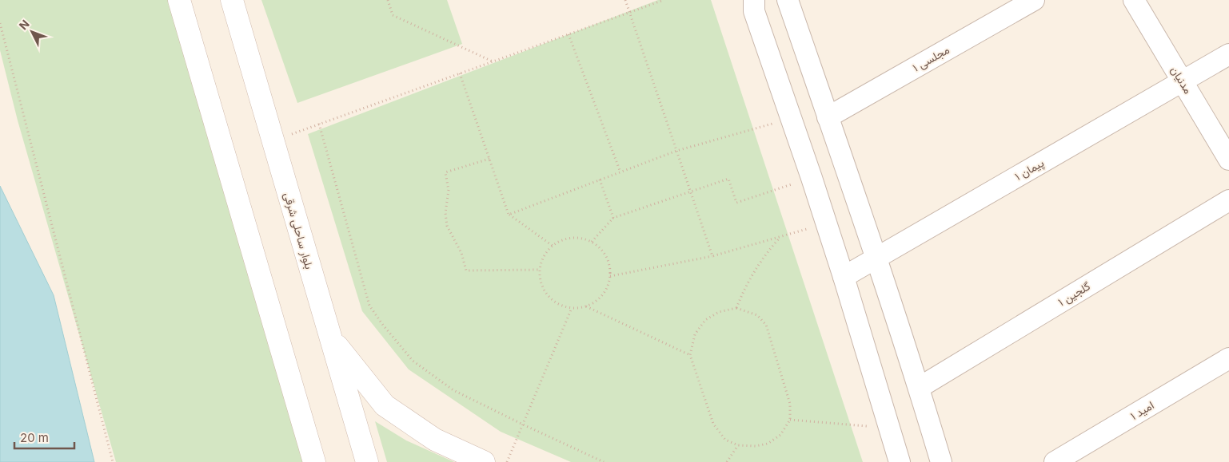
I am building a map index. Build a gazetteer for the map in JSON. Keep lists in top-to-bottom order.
{
  "streets": {
    "main road": ["بلوار ساحلی شرقی"],
    "street": [
      "مجلسی ۱",
      "مدنیان",
      "پیمان ۱",
      "گلجین ۱",
      "امید ۱"
    ]
  },
  "crossings": [
    ["مدنیان", "پیمان ۱"]
  ],
  "scale_bar": "20 m",
  "north": "top left"
}
